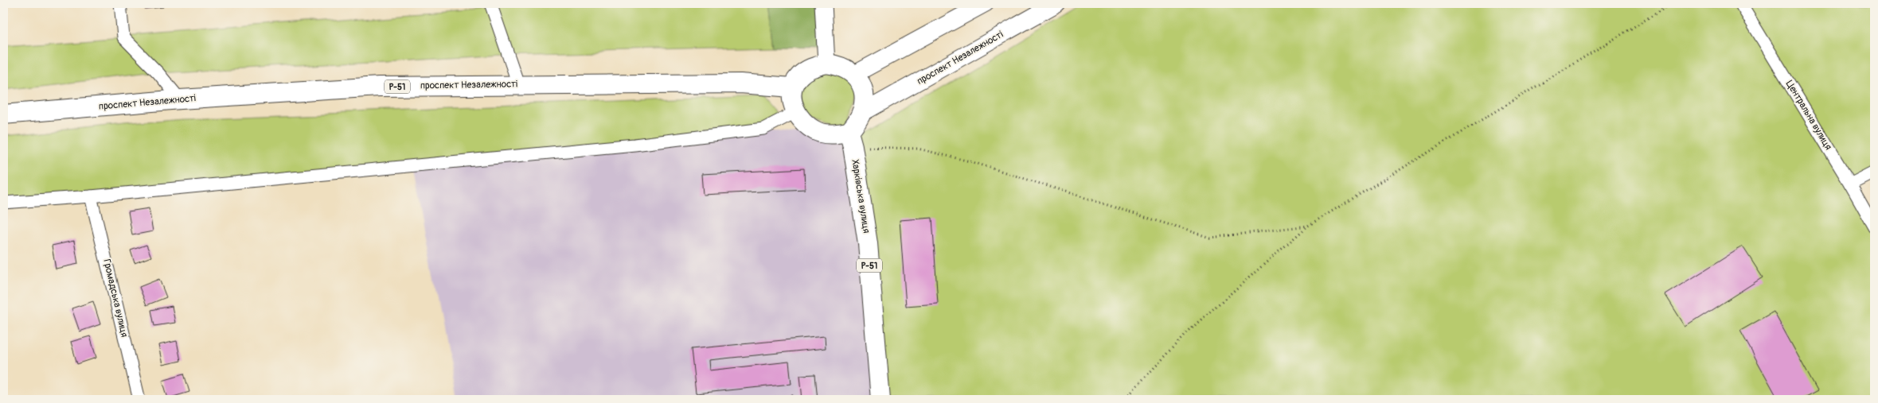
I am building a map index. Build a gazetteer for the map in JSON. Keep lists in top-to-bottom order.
{
  "streets": {
    "main road": ["проспект Незалежності", "Р-51", "Харківська вулиця"],
    "street": ["Центральна вулиця", "Громадська вулиця"]
  },
  "crossings": [
    ["проспект Незалежності", "Харківська вулиця"]
  ]
}
